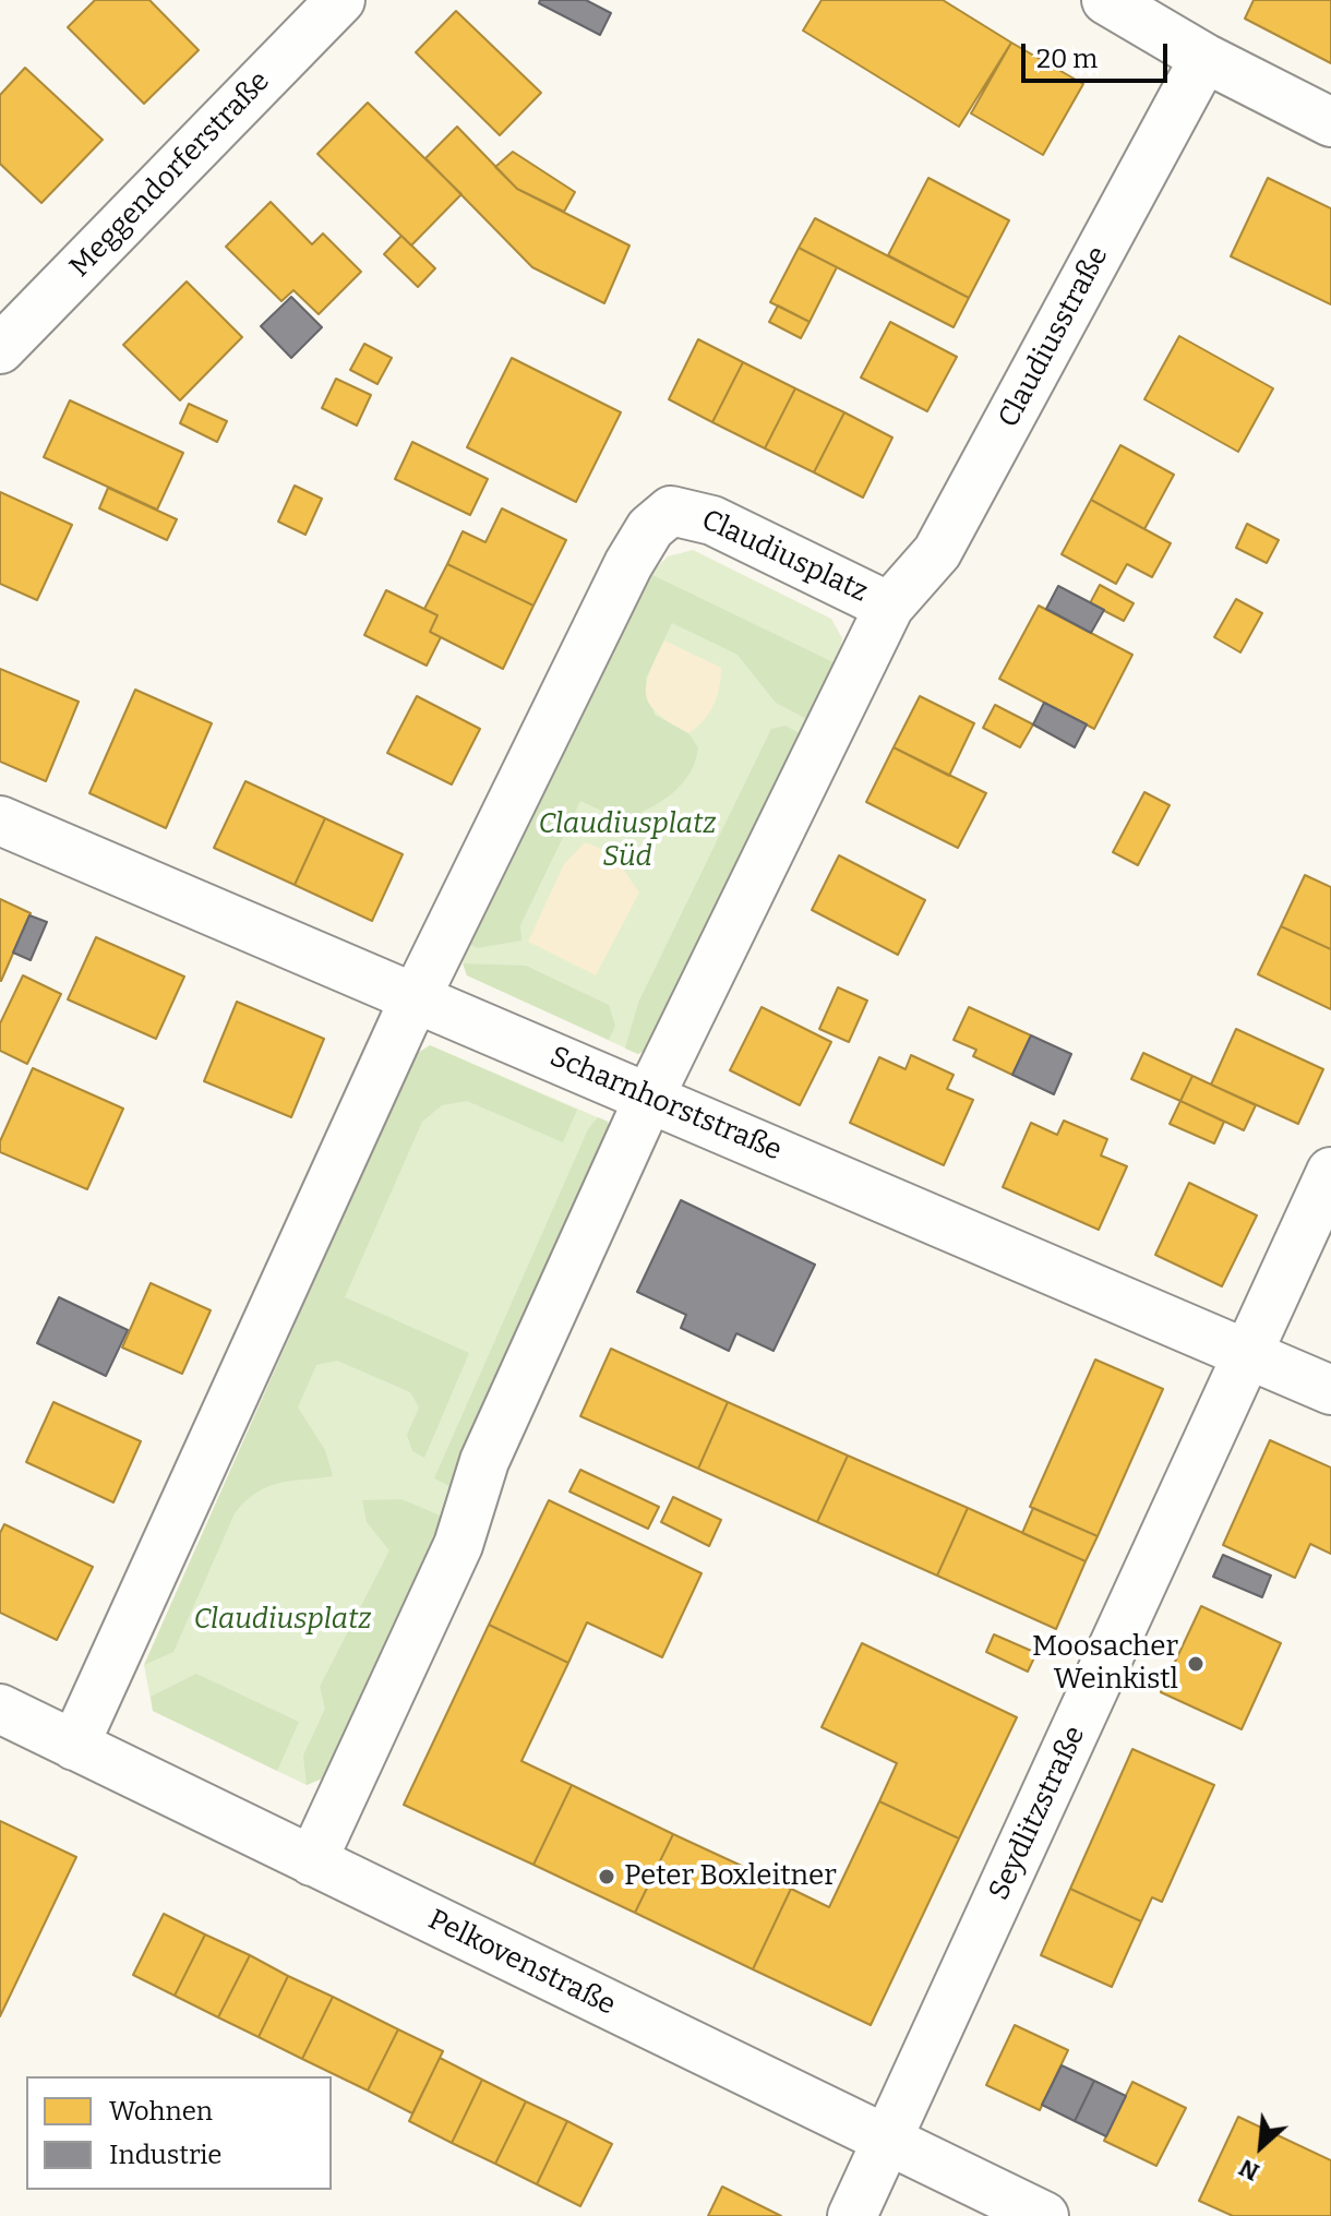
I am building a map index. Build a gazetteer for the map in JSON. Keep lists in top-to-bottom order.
{
  "streets": {
    "street": [
      "Meggendorferstraße",
      "Claudiusstraße",
      "Claudiusplatz",
      "Scharnhorststraße",
      "Seydlitzstraße",
      "Pelkovenstraße"
    ]
  },
  "crossings": [
    ["Claudiusstraße", "Claudiusplatz"],
    ["Claudiusplatz", "Scharnhorststraße"],
    ["Claudiusplatz", "Pelkovenstraße"],
    ["Scharnhorststraße", "Seydlitzstraße"],
    ["Seydlitzstraße", "Pelkovenstraße"]
  ],
  "parks": ["Claudiusplatz Süd", "Claudiusplatz"],
  "places": ["Moosacher Weinkistl", "Peter Boxleitner"],
  "legend": ["Wohnen", "Industrie"],
  "scale_bar": "20 m",
  "north": "bottom left"
}
